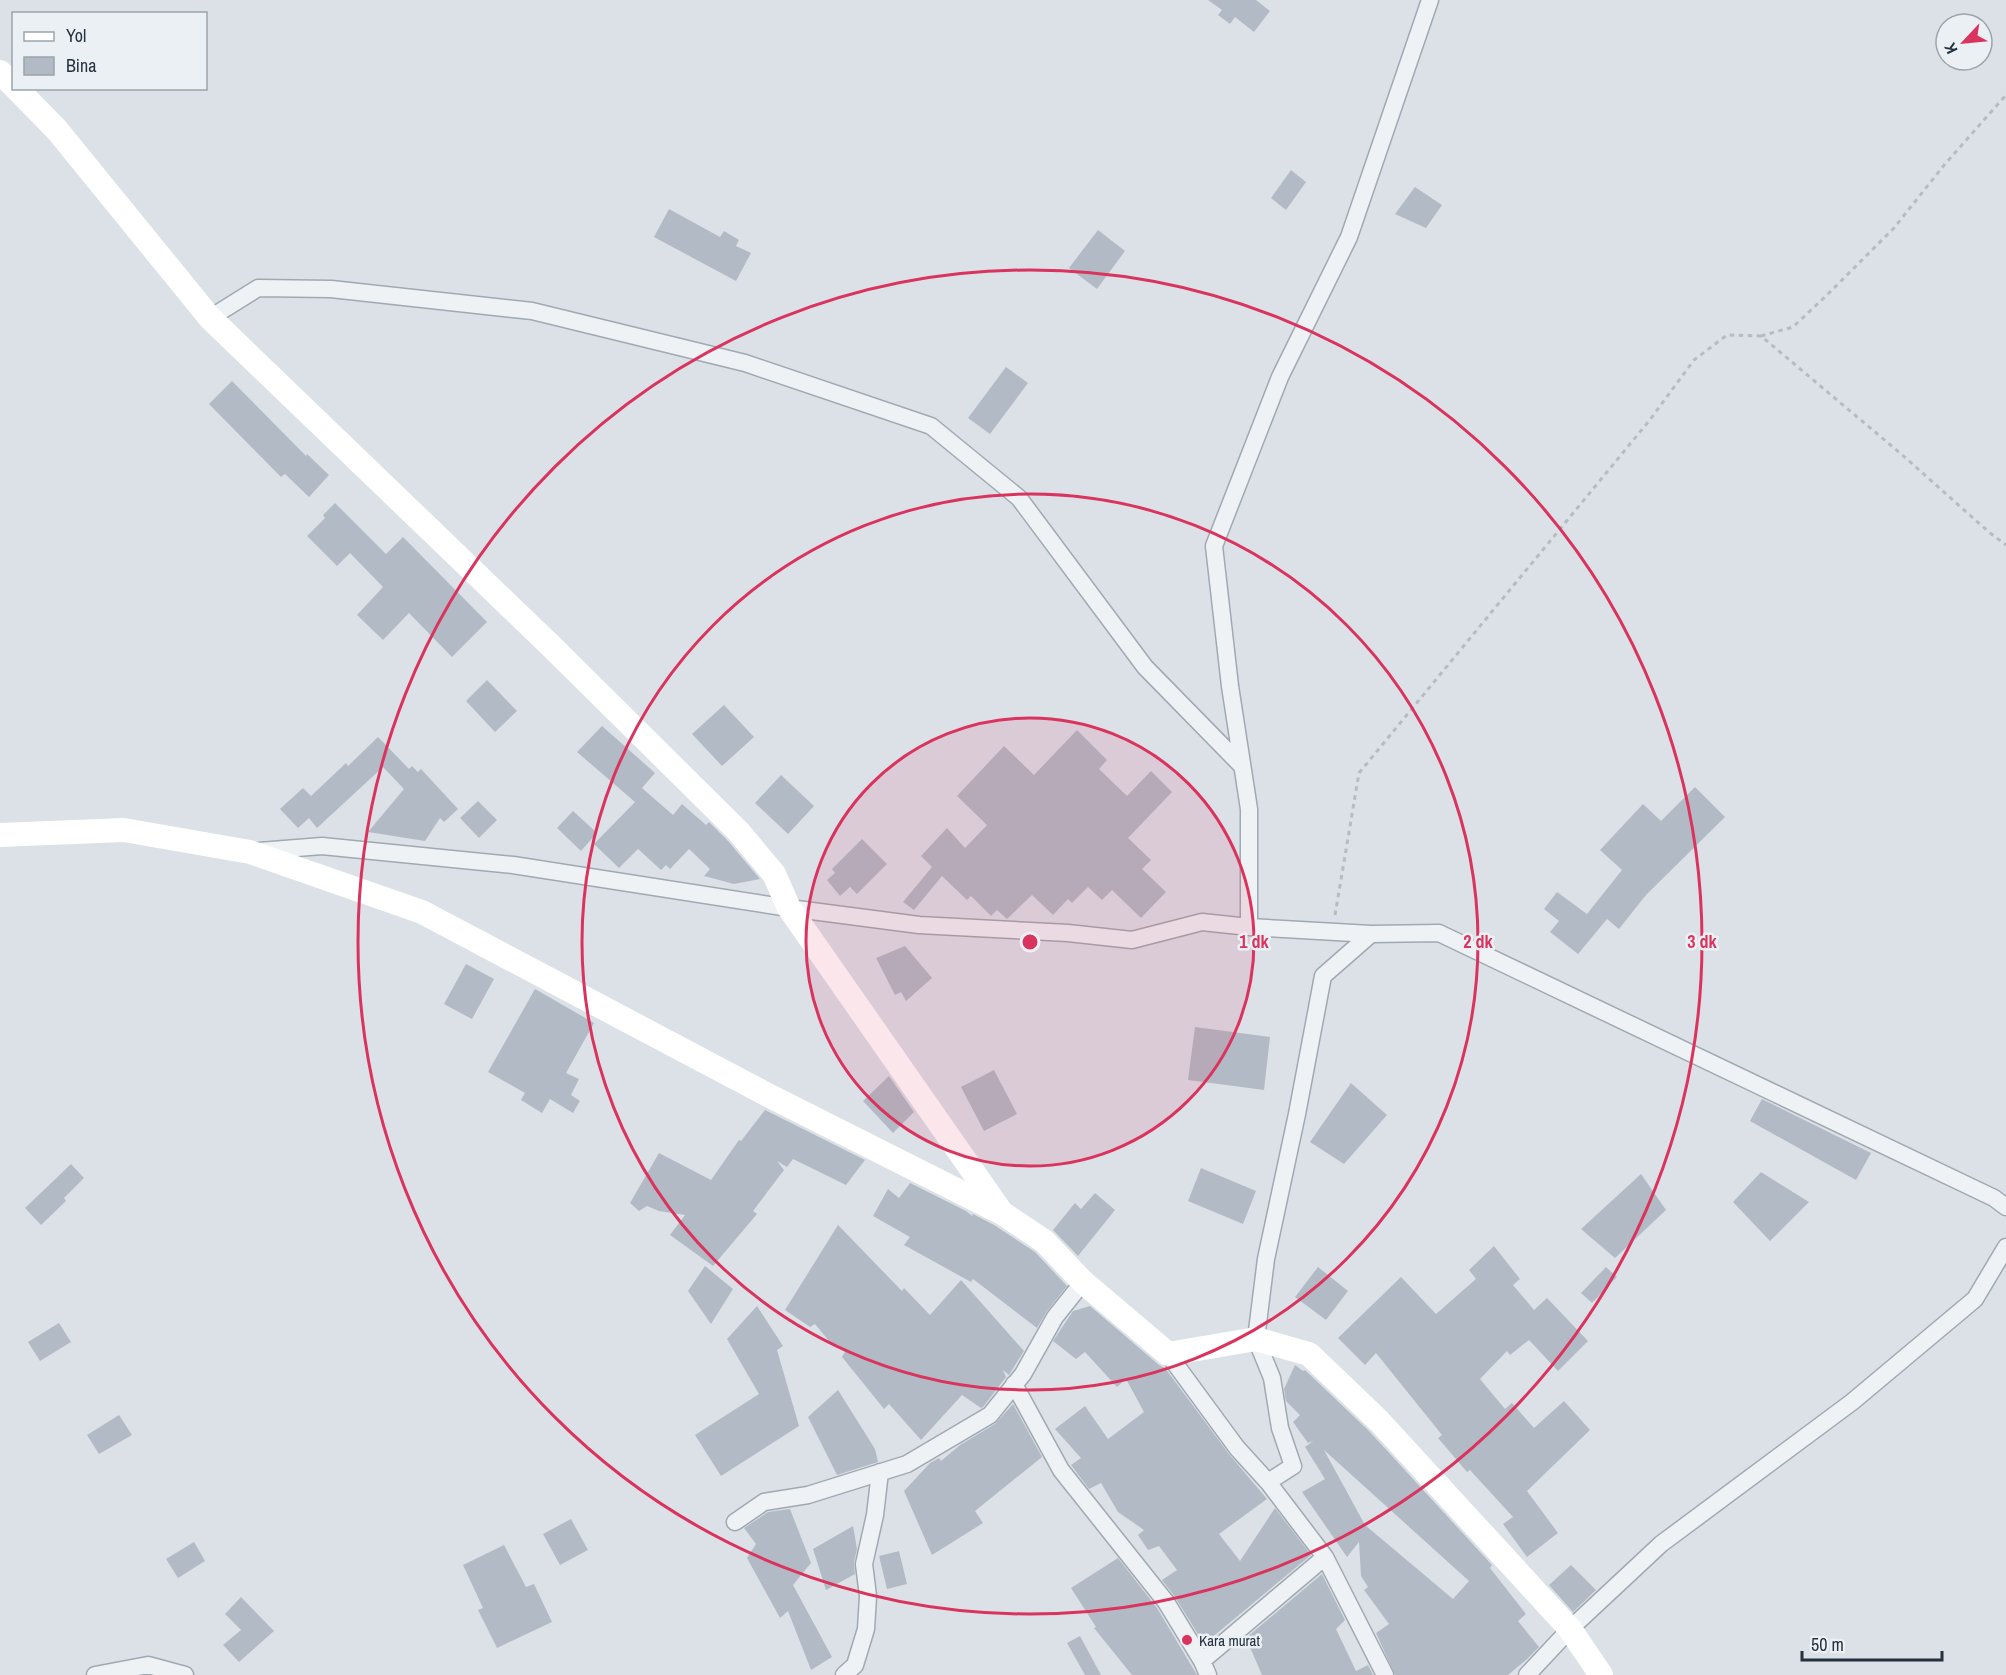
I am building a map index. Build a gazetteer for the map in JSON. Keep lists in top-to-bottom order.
{
  "places": ["Kara murat"],
  "legend": ["Yol", "Bina"],
  "scale_bar": "50 m",
  "north": "bottom left",
  "rings": ["1 dk", "2 dk", "3 dk"]
}
